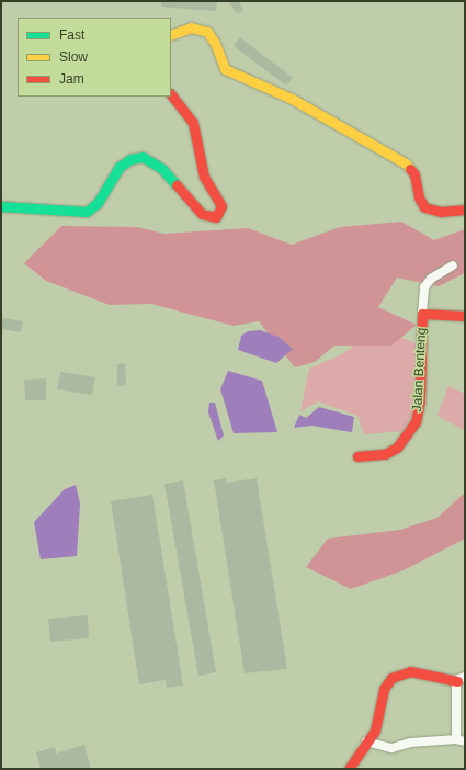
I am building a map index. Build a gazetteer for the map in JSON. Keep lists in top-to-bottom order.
{
  "streets": {
    "street": ["Jalan Benteng"]
  },
  "legend": ["Fast", "Slow", "Jam"]
}
